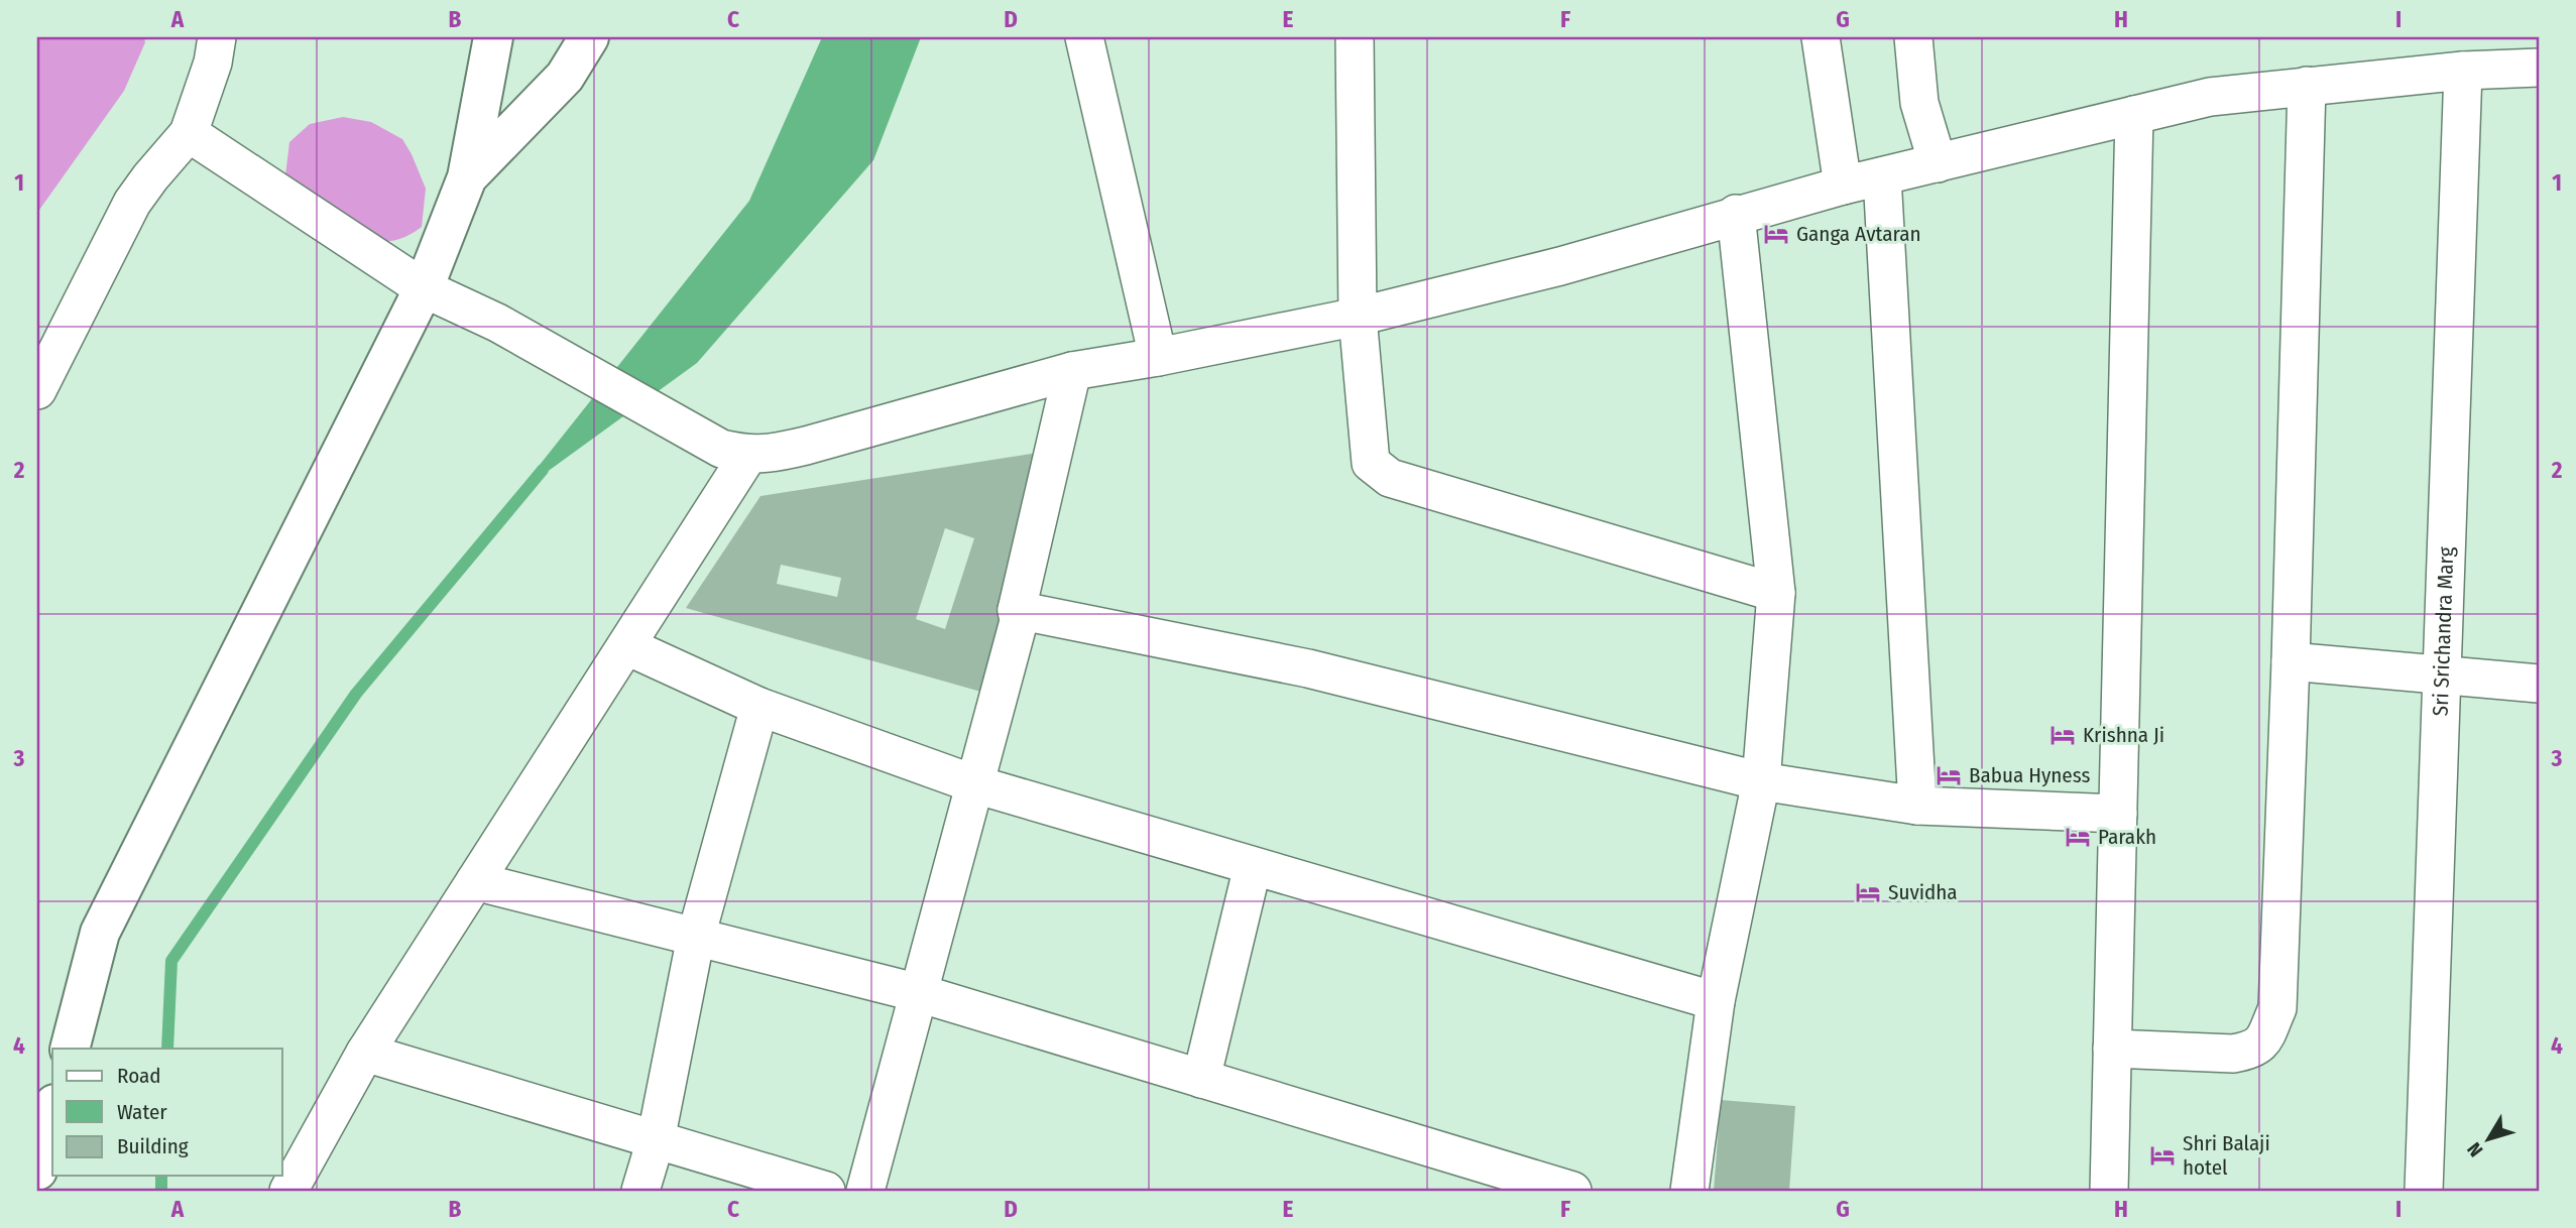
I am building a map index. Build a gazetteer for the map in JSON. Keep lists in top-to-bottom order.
{
  "streets": {
    "street": ["Sri Srichandra Marg"]
  },
  "places": {
    "hotel": [
      "Ganga Avtaran",
      "Krishna Ji",
      "Babua Hyness",
      "Parakh",
      "Suvidha",
      "Shri Balaji hotel"
    ]
  },
  "legend": ["Road", "Water", "Building"],
  "north": "bottom left",
  "grid": {
    "columns": [
      "A",
      "B",
      "C",
      "D",
      "E",
      "F",
      "G",
      "H",
      "I"
    ],
    "rows": [
      "1",
      "2",
      "3",
      "4"
    ]
  }
}
